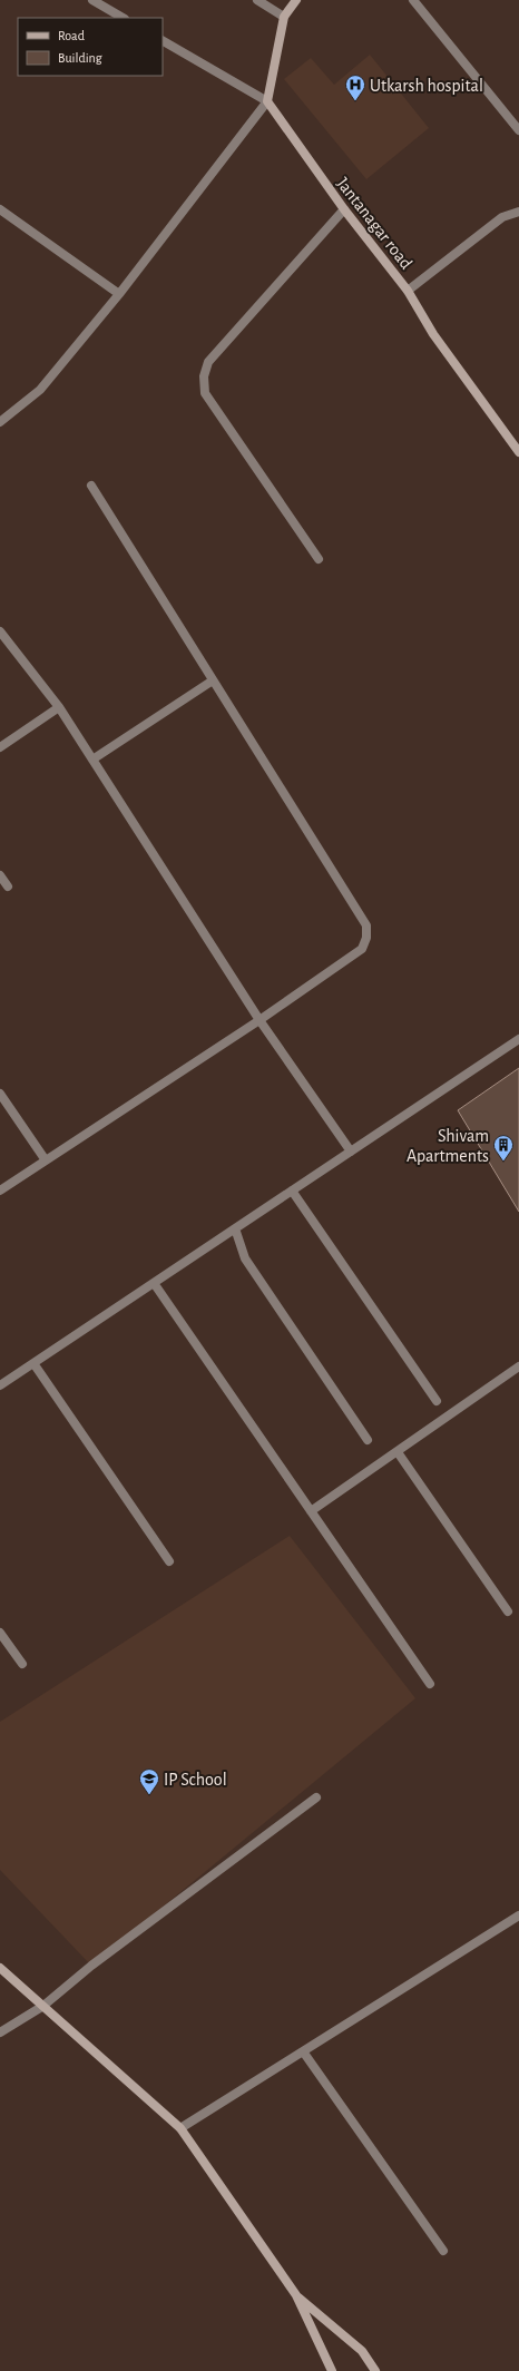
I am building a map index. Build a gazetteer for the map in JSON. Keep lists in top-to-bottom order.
{
  "streets": {
    "street": ["Jantanagar road"]
  },
  "places": {
    "hospital": ["Utkarsh hospital"],
    "building": ["Shivam Apartments"],
    "school or university": ["IP School"]
  },
  "legend": ["Road", "Building"]
}
